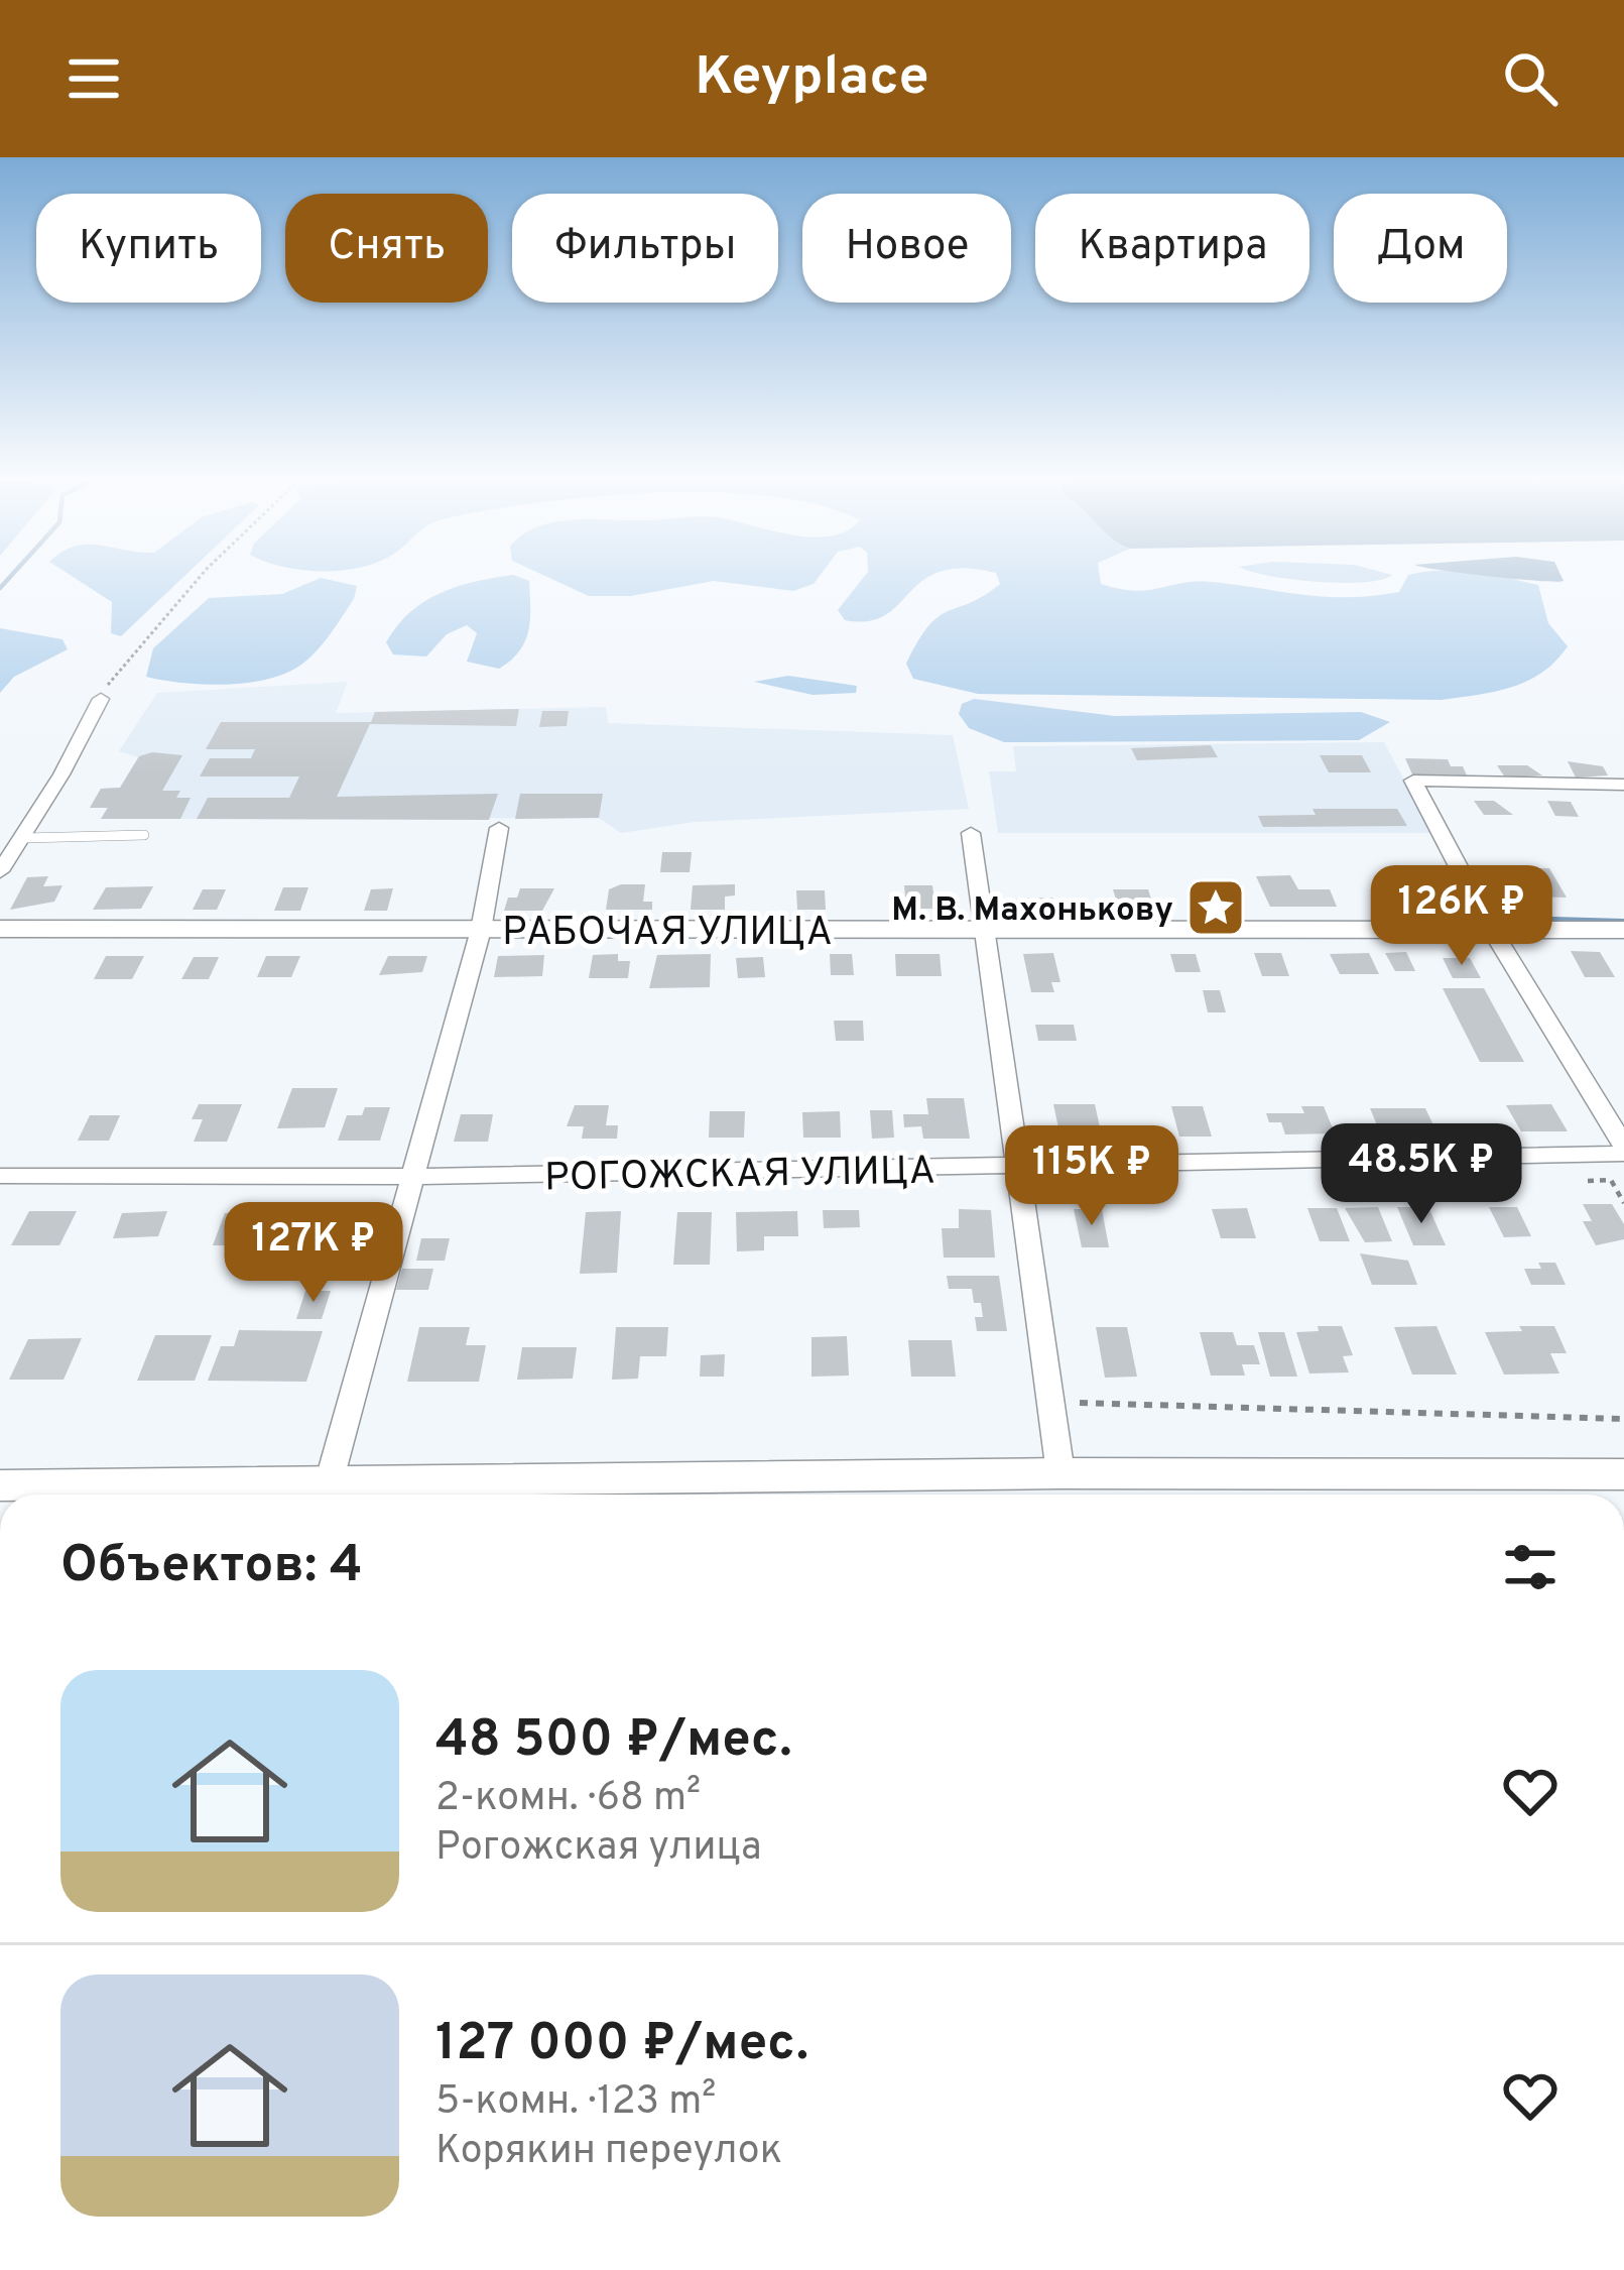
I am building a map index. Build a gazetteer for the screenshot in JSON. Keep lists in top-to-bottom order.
{
  "streets": {
    "main road": ["РАБОЧАЯ УЛИЦА"],
    "street": ["РОГОЖСКАЯ УЛИЦА"]
  },
  "places": {
    "place": ["М. В. Махонькову"]
  },
  "page": {
    "header": "Keyplace",
    "chip": [
      "Купить",
      "Снять",
      "Фильтры",
      "Новое",
      "Квартира",
      "Дом"
    ],
    "price": [
      "126K ₽",
      "48.5K ₽",
      "115K ₽",
      "127K ₽"
    ],
    "heading": "Объектов: 4",
    "list": [
      {
        "name": "48 500 ₽/мес.",
        "note": "2-комн. · 68 m² · Рогожская улица"
      },
      {
        "name": "127 000 ₽/мес.",
        "note": "5-комн. · 123 m² · Корякин переулок"
      }
    ]
  }
}
